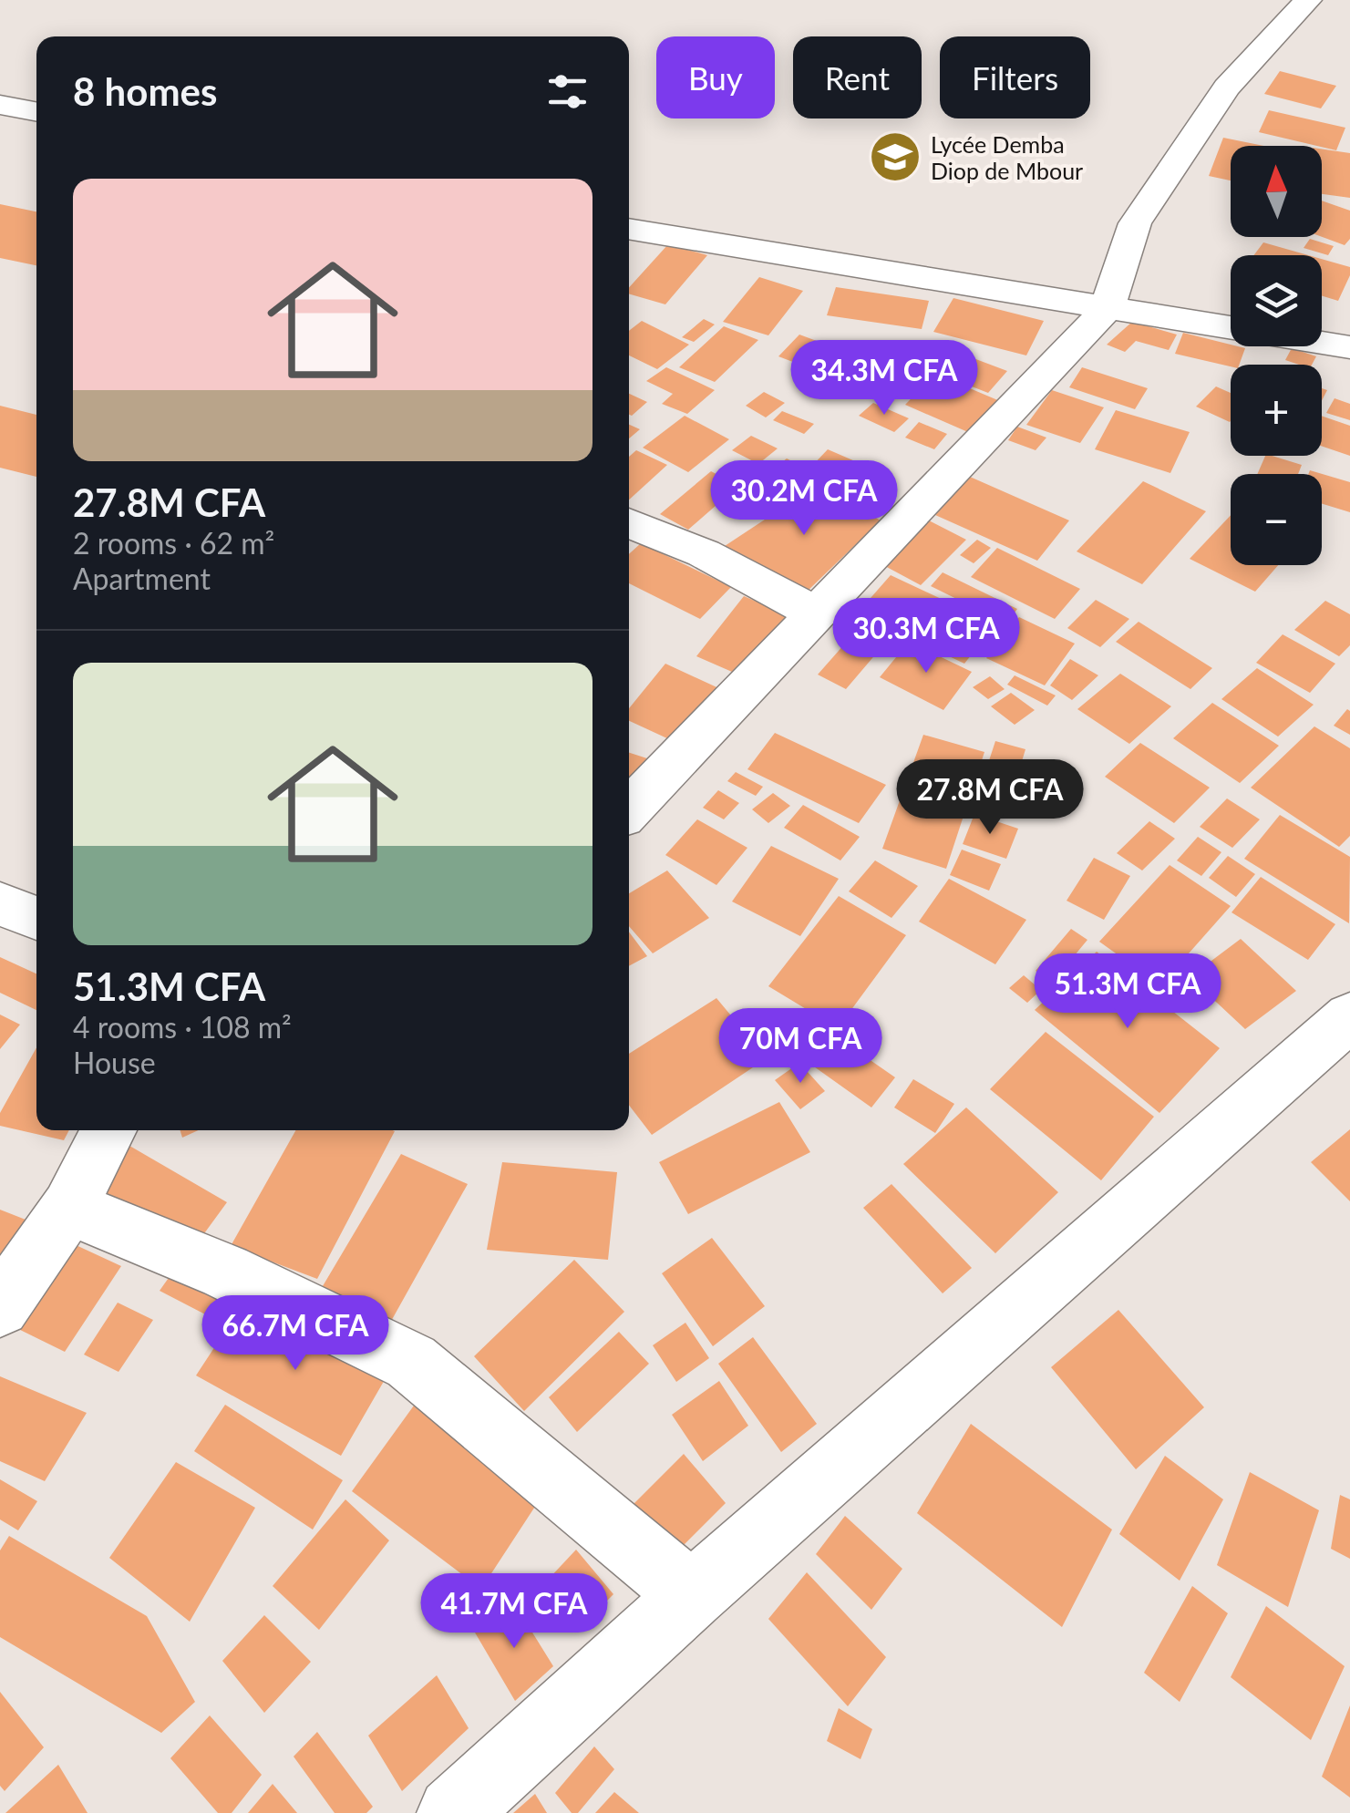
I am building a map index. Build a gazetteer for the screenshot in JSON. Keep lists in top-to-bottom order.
{
  "places": {
    "school or university": ["Lycée Demba Diop de Mbour"]
  },
  "north": "top",
  "page": {
    "chip": ["Buy", "Rent", "Filters"],
    "heading": "8 homes",
    "map_buttons": ["+", "−"],
    "list": [
      {
        "name": "27.8M CFA",
        "note": "2 rooms · 62 m² · Apartment"
      },
      {
        "name": "51.3M CFA",
        "note": "4 rooms · 108 m² · House"
      }
    ],
    "price": [
      "34.3M CFA",
      "30.2M CFA",
      "30.3M CFA",
      "27.8M CFA",
      "51.3M CFA",
      "70M CFA",
      "66.7M CFA",
      "41.7M CFA"
    ]
  }
}
